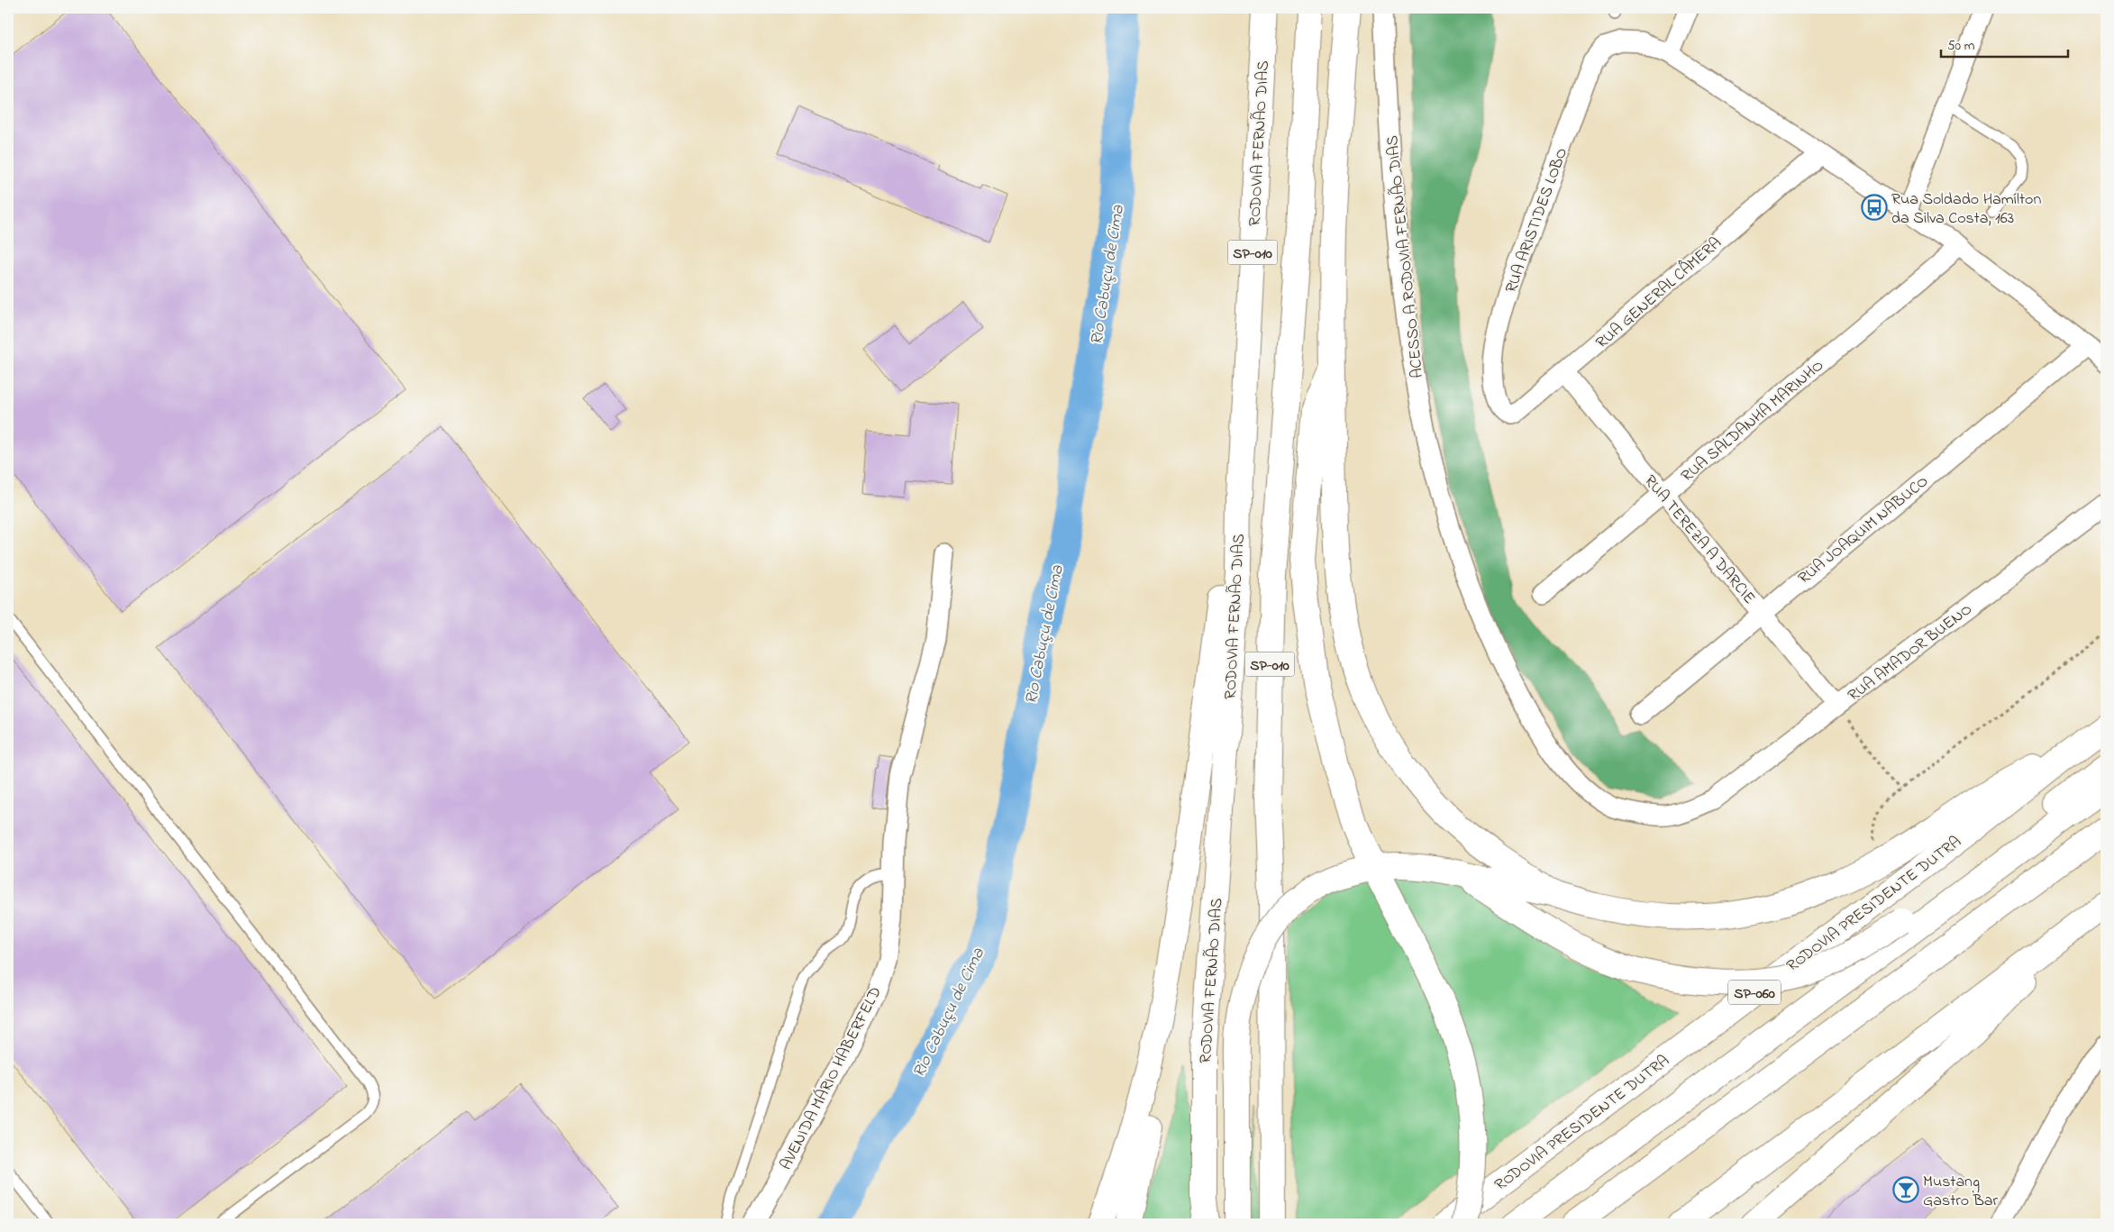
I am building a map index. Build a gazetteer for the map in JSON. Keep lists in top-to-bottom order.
{
  "streets": {
    "highway": [
      "RODOVIA FERNÃO DIAS",
      "SP-010",
      "RODOVIA PRESIDENTE DUTRA",
      "SP-060"
    ],
    "street": [
      "RUA ARISTIDES LOBO",
      "ACESSO A RODOVIA FERNÃO DIAS",
      "RUA GENERAL CÂMERA",
      "RUA SALDANHA MARINHO",
      "RUA JOAQUIM NABUCO",
      "RUA TEREZA A DARCIE",
      "RUA AMADOR BUENO",
      "AVENIDA MÁRIO HABERFELD"
    ]
  },
  "crossings": [
    ["RUA ARISTIDES LOBO", "RUA GENERAL CÂMERA"],
    ["ACESSO A RODOVIA FERNÃO DIAS", "RUA AMADOR BUENO"],
    ["RUA GENERAL CÂMERA", "RUA TEREZA A DARCIE"],
    ["RUA SALDANHA MARINHO", "RUA TEREZA A DARCIE"],
    ["RUA JOAQUIM NABUCO", "RUA TEREZA A DARCIE"],
    ["RUA TEREZA A DARCIE", "RUA AMADOR BUENO"]
  ],
  "water": ["Rio Cabuçu de Cima"],
  "places": {
    "bus stop": ["Rua Soldado Hamílton da Silva Costa, 163"],
    "bar": ["Mustang Gastro Bar"]
  },
  "scale_bar": "50 m"
}
